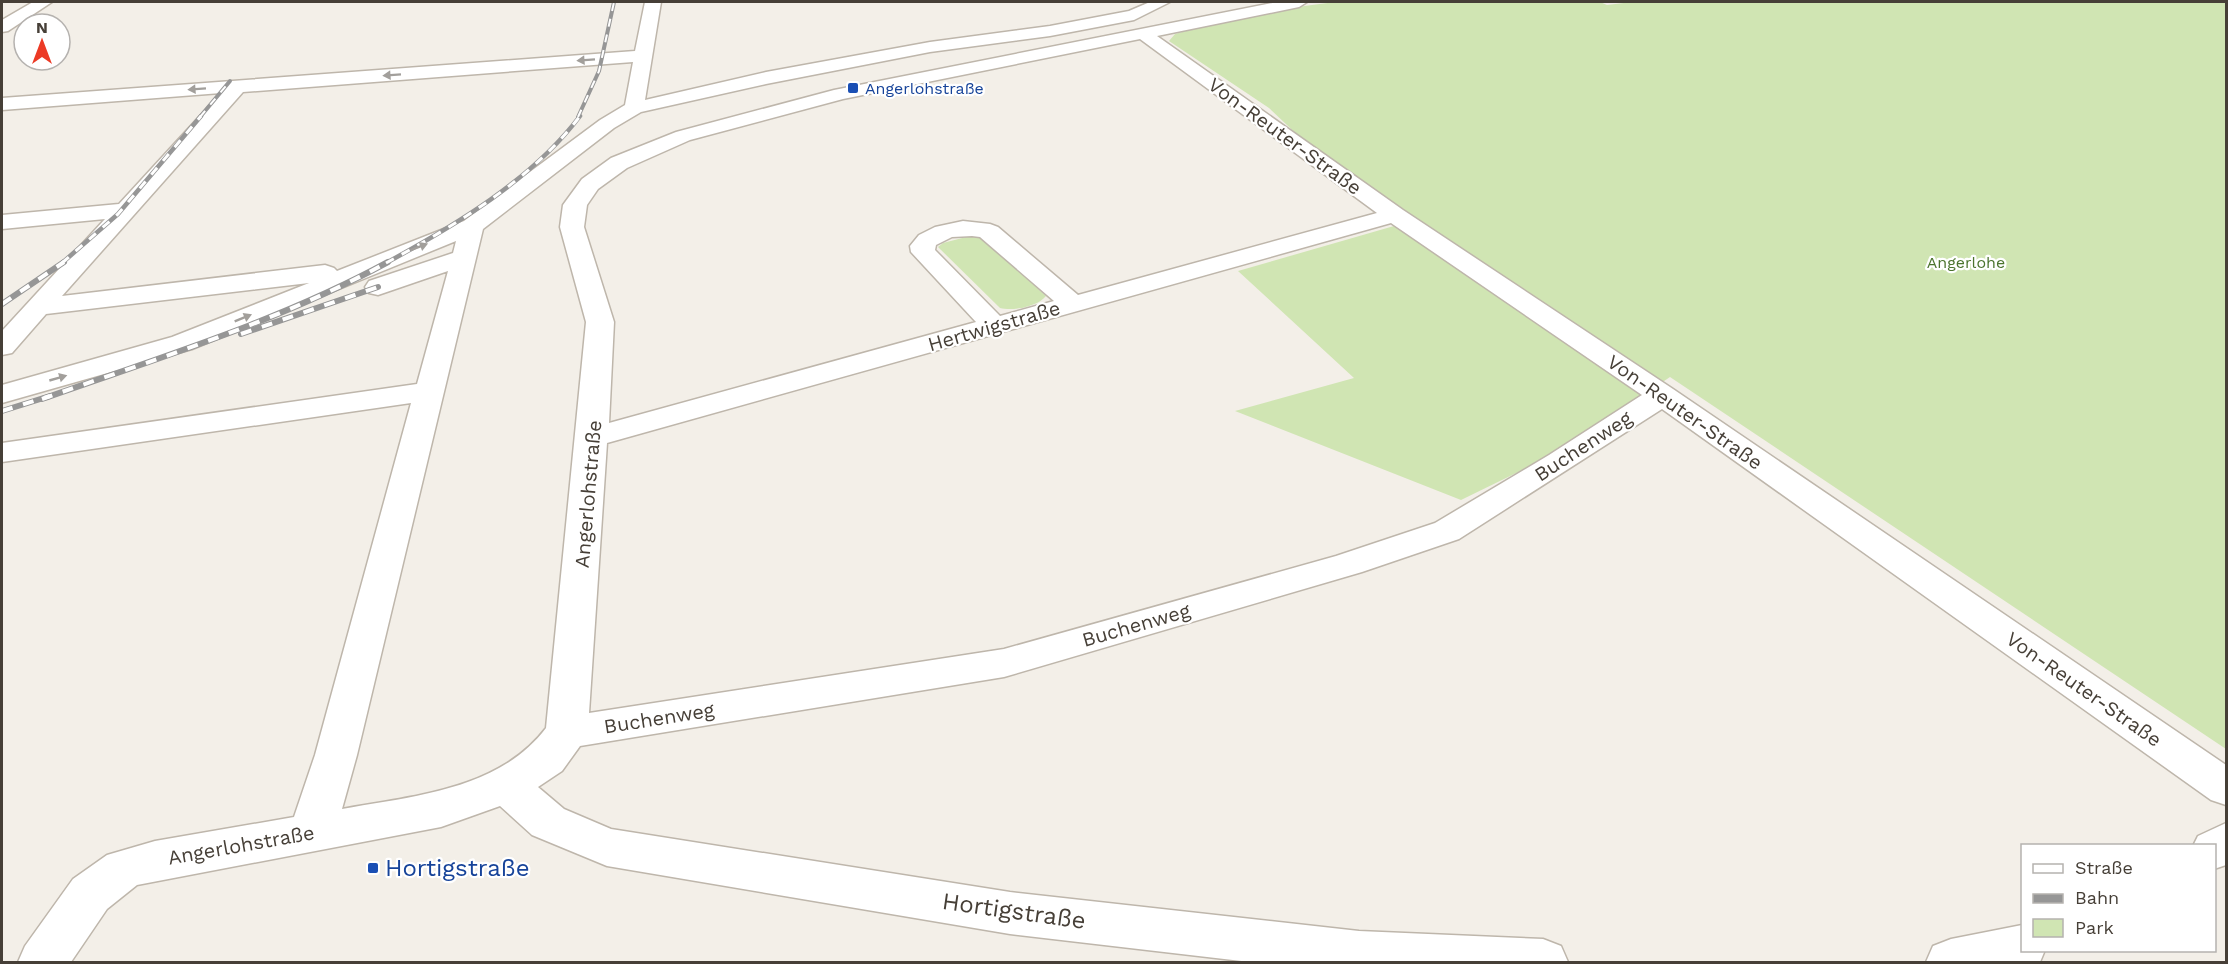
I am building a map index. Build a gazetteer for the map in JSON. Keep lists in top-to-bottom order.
{
  "streets": {
    "street": [
      "Von-Reuter-Straße",
      "Hertwigstraße",
      "Buchenweg",
      "Angerlohstraße",
      "Hortigstraße"
    ]
  },
  "crossings": [
    ["Von-Reuter-Straße", "Hertwigstraße"],
    ["Von-Reuter-Straße", "Buchenweg"],
    ["Von-Reuter-Straße", "Angerlohstraße"],
    ["Hertwigstraße", "Angerlohstraße"],
    ["Buchenweg", "Angerlohstraße"],
    ["Angerlohstraße", "Hortigstraße"]
  ],
  "parks": ["Angerlohe"],
  "places": {
    "transit": ["Angerlohstraße", "Hortigstraße"]
  },
  "legend": ["Straße", "Bahn", "Park"],
  "north": "top"
}
